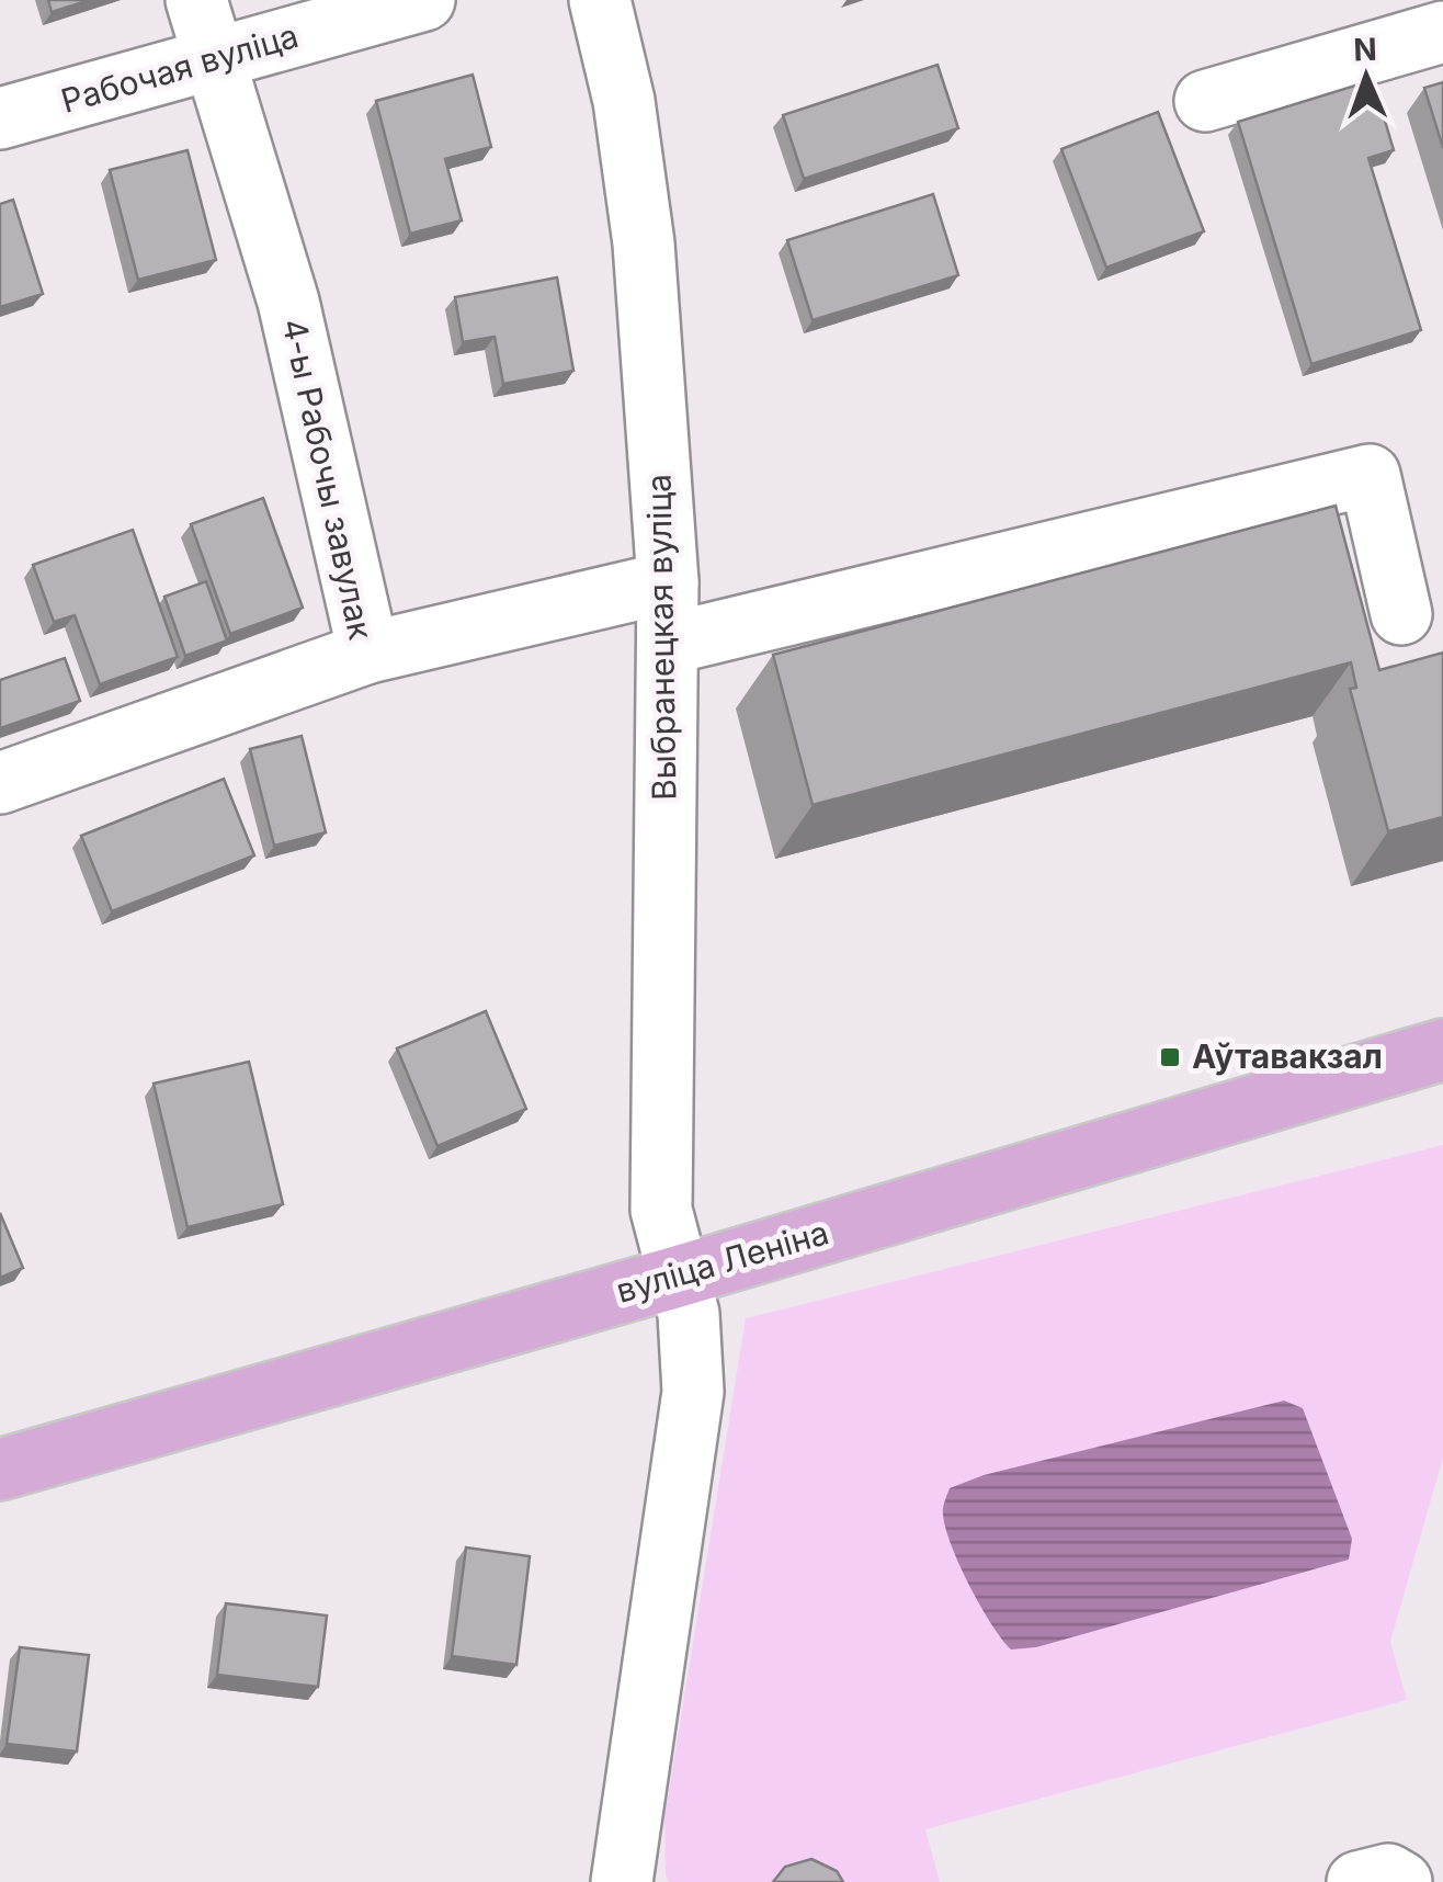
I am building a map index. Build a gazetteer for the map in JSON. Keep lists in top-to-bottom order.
{
  "streets": {
    "main road": ["вуліца Леніна"],
    "street": ["Рабочая вуліца", "4-ы Рабочы завулак", "Выбранецкая вуліца"]
  },
  "crossings": [
    ["Рабочая вуліца", "4-ы Рабочы завулак"],
    ["Выбранецкая вуліца", "вуліца Леніна"]
  ],
  "places": {
    "transit": ["Аўтавакзал"]
  },
  "north": "top"
}
